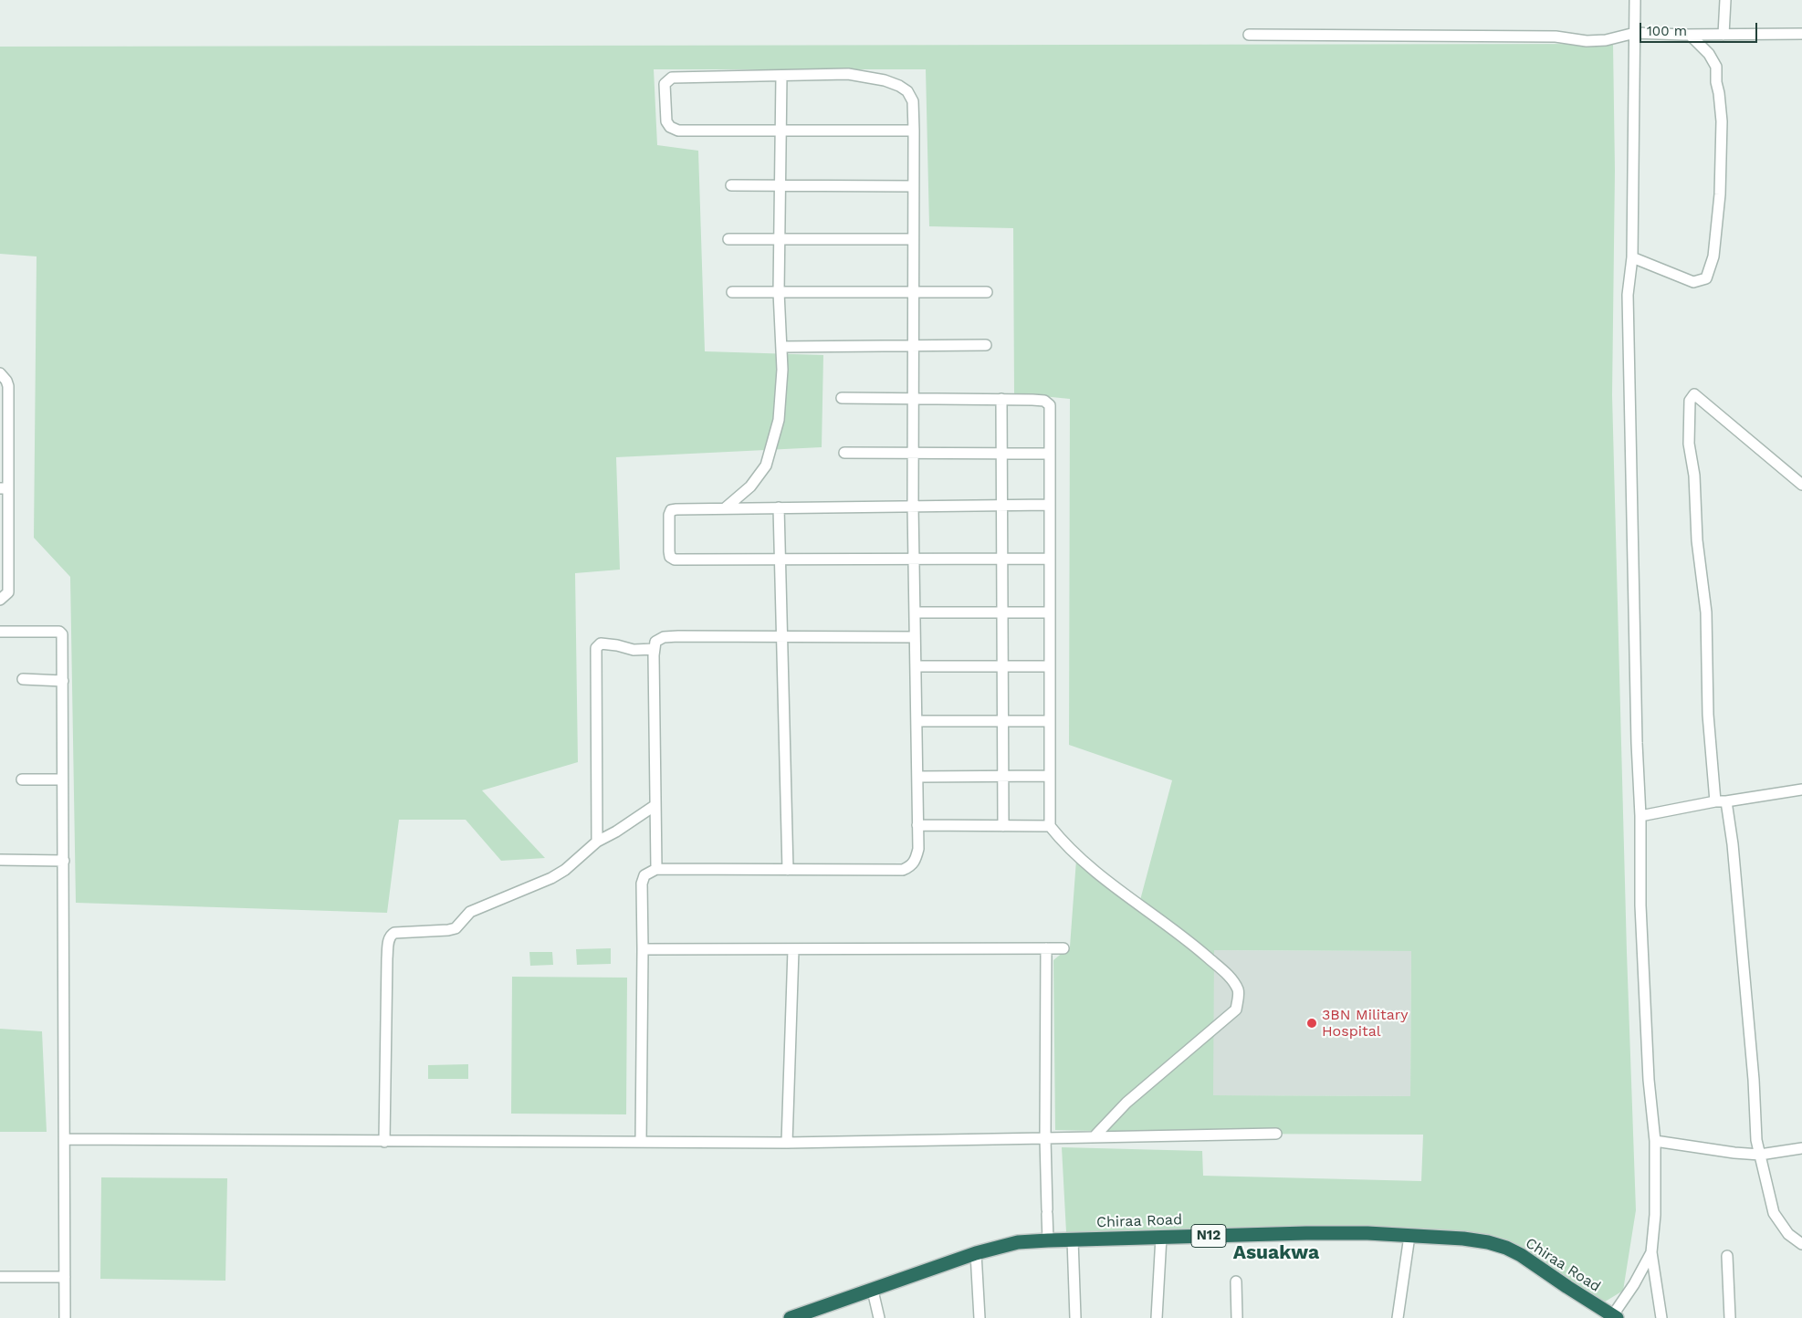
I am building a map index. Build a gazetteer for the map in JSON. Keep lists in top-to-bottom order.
{
  "streets": {
    "highway": ["Chiraa Road", "N12"]
  },
  "districts": ["Asuakwa"],
  "places": ["3BN Military Hospital"],
  "scale_bar": "100 m"
}
